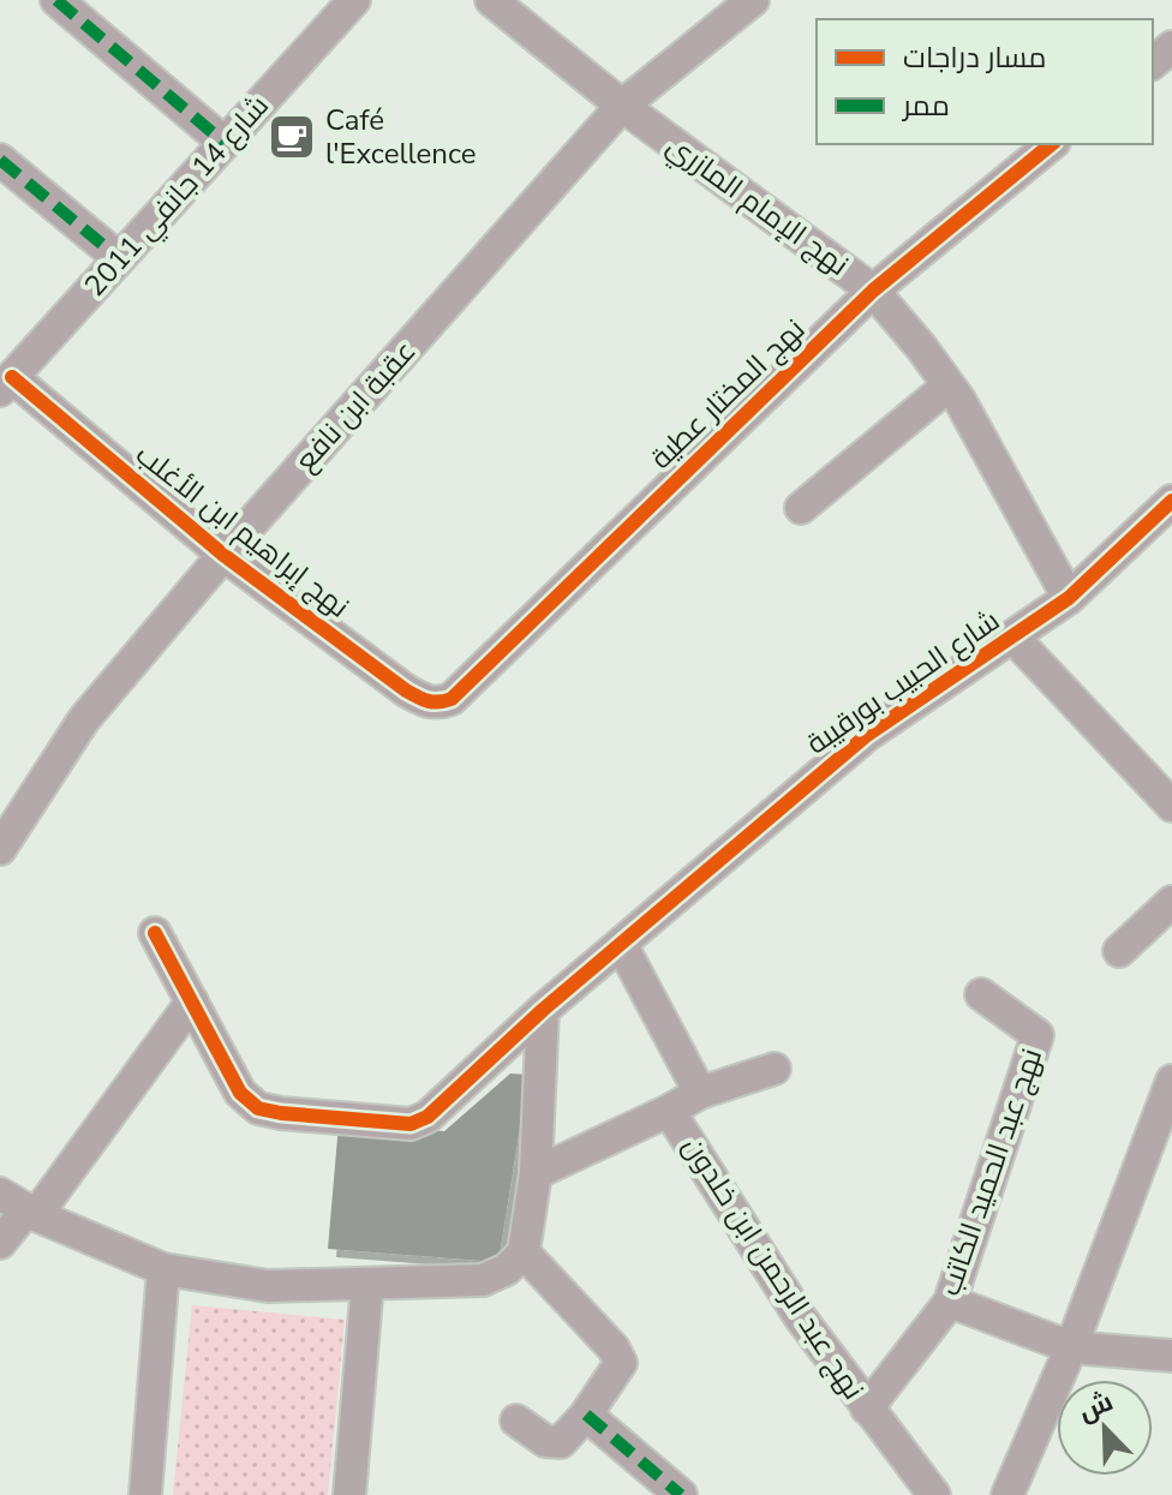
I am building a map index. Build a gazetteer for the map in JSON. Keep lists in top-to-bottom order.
{
  "streets": {
    "street": [
      "شارع 14 جانفي 2011",
      "نهج الإمام المازري",
      "نهج المختار عطية",
      "عقبة ابن نافع",
      "نهج إبراهيم ابن الأغلب",
      "شارع الحبيب بورقيبة",
      "نهج عبد الحميد الكاتب",
      "نهج عبد الرحمن ابن خلدون"
    ]
  },
  "crossings": [
    ["شارع 14 جانفي 2011", "نهج إبراهيم ابن الأغلب"],
    ["نهج الإمام المازري", "نهج المختار عطية"],
    ["نهج الإمام المازري", "عقبة ابن نافع"],
    ["نهج الإمام المازري", "شارع الحبيب بورقيبة"],
    ["نهج المختار عطية", "نهج إبراهيم ابن الأغلب"],
    ["عقبة ابن نافع", "نهج إبراهيم ابن الأغلب"],
    ["شارع الحبيب بورقيبة", "نهج عبد الرحمن ابن خلدون"],
    ["نهج عبد الحميد الكاتب", "نهج عبد الرحمن ابن خلدون"]
  ],
  "places": {
    "cafe": ["Café l'Excellence"]
  },
  "legend": ["مسار دراجات", "ممر"],
  "north": "top left"
}
